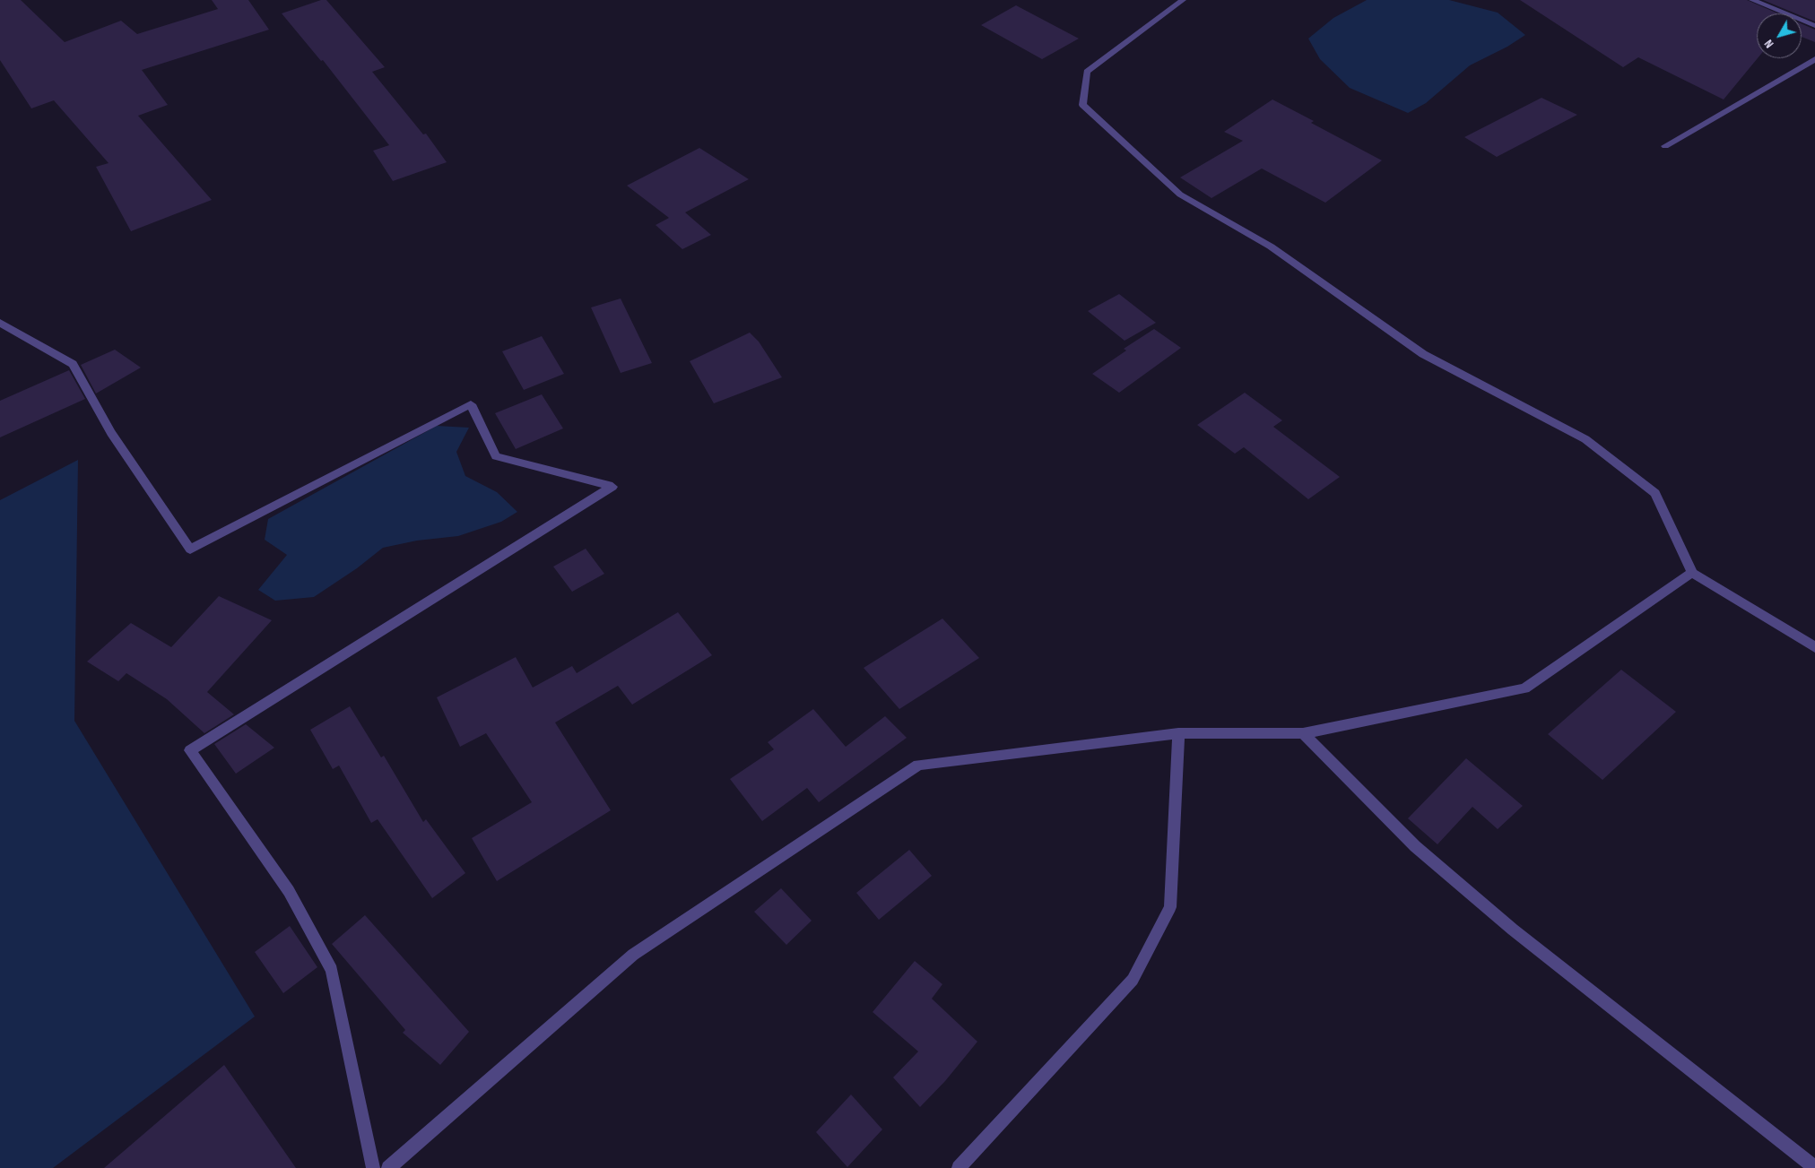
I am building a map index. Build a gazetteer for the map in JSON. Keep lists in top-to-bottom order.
{
  "north": "bottom left"
}
